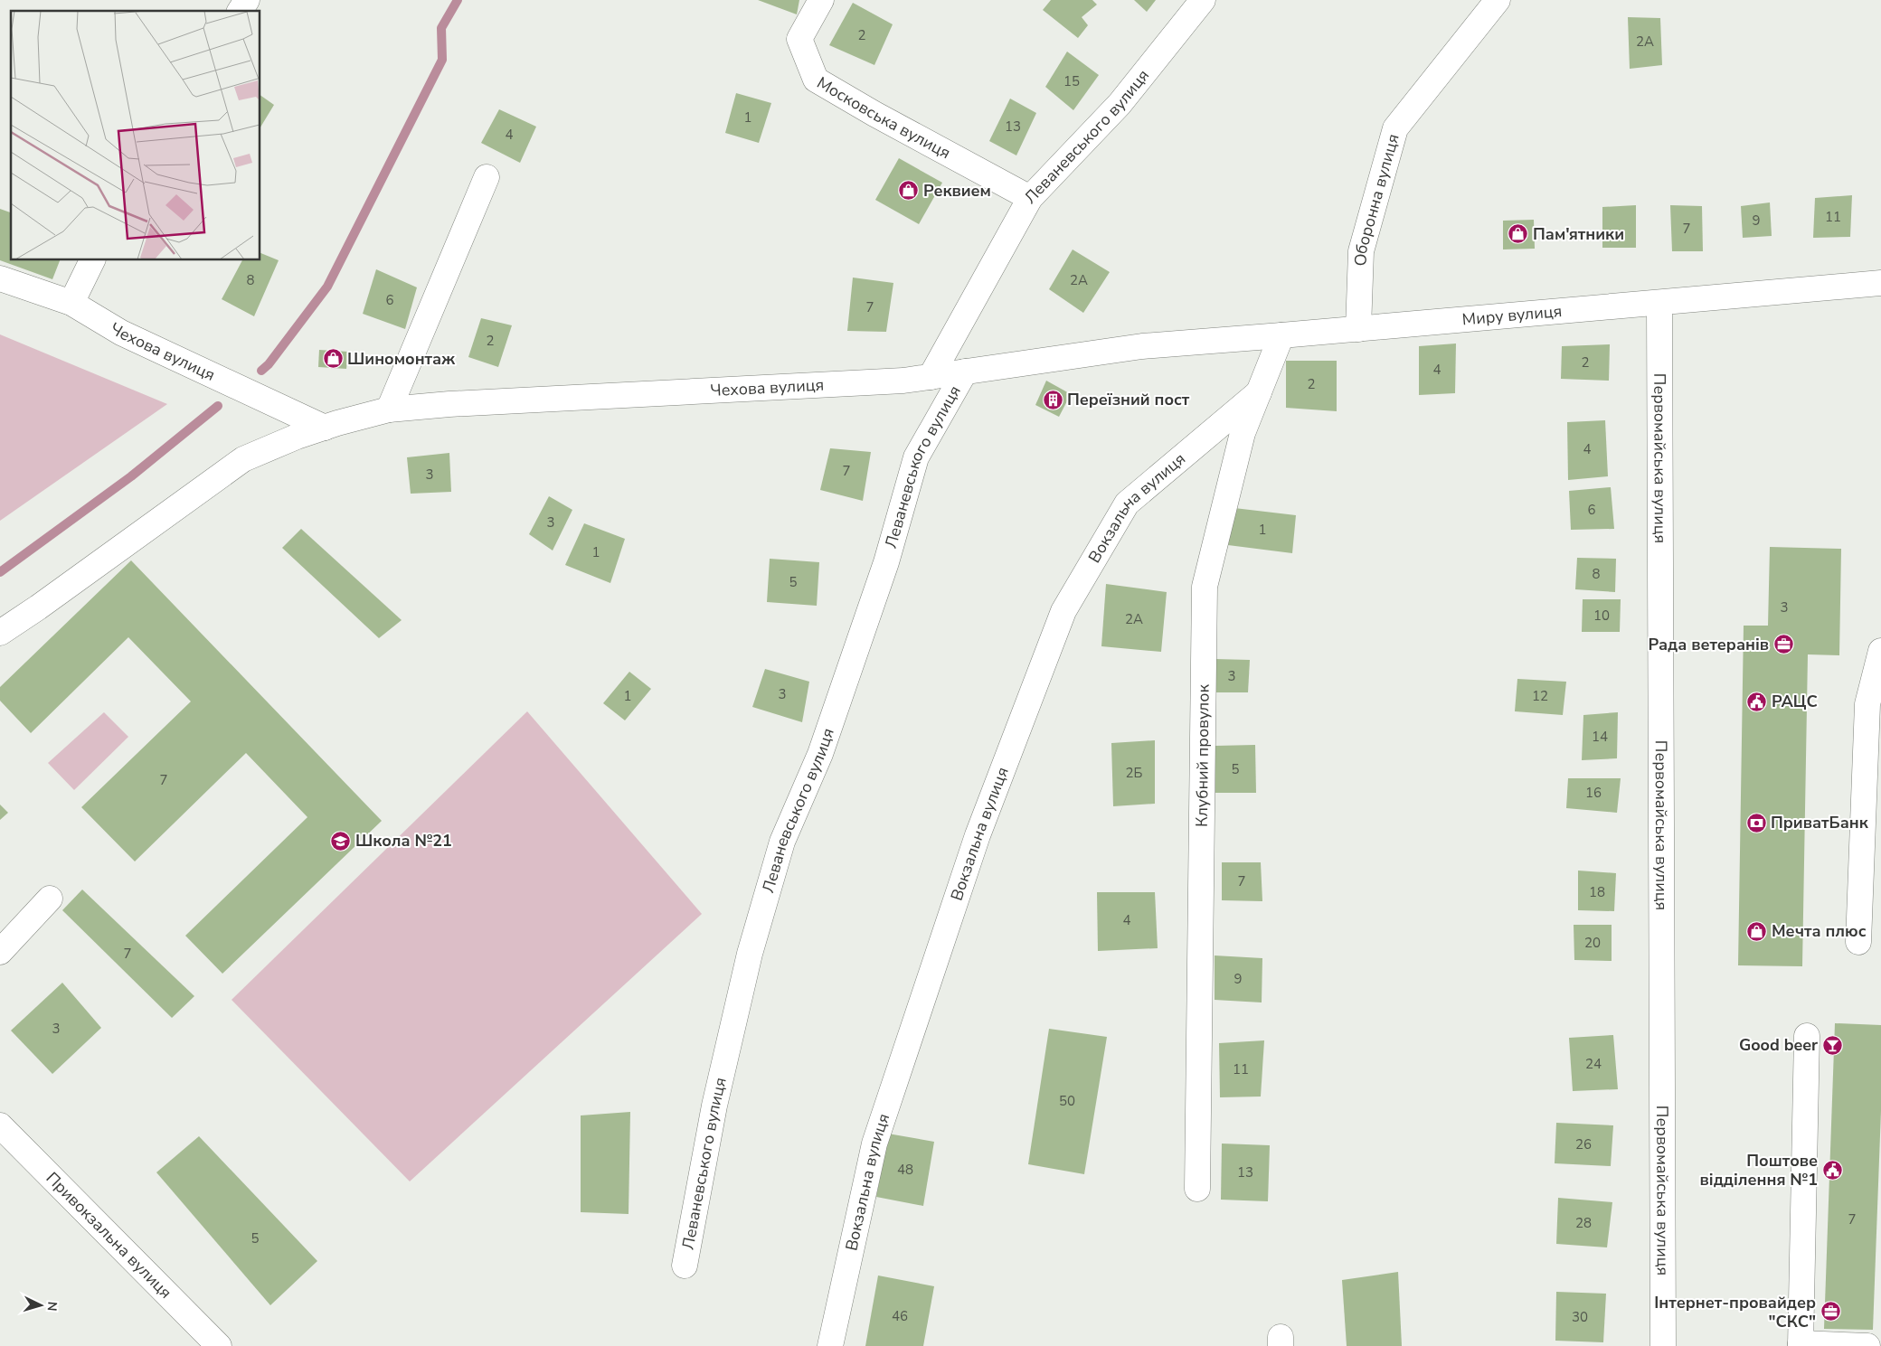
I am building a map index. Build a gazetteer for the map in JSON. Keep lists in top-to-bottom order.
{
  "streets": {
    "street": [
      "Московська вулиця",
      "Леваневського вулиця",
      "Оборонна вулиця",
      "Миру вулиця",
      "Чехова вулиця",
      "Первомайська вулиця",
      "Вокзальна вулиця",
      "Клубний провулок",
      "Привокзальна вулиця"
    ]
  },
  "crossings": [
    ["Московська вулиця", "Леваневського вулиця"],
    ["Леваневського вулиця", "Чехова вулиця"],
    ["Оборонна вулиця", "Миру вулиця"],
    ["Миру вулиця", "Чехова вулиця"],
    ["Миру вулиця", "Первомайська вулиця"],
    ["Миру вулиця", "Клубний провулок"],
    ["Вокзальна вулиця", "Клубний провулок"]
  ],
  "places": {
    "shop": [
      "Реквием",
      "Пам'ятники",
      "Шиномонтаж",
      "Мечта плюс"
    ],
    "building": ["Переїзний пост"],
    "office": ["Рада ветеранів", "Інтернет-провайдер \"СКС\""],
    "public building": ["РАЦС", "Поштове відділення №1"],
    "bank": ["ПриватБанк"],
    "school or university": ["Школа №21"],
    "bar": ["Good beer"]
  },
  "house_numbers": [
    "2",
    "2А",
    "15",
    "1",
    "13",
    "4",
    "11",
    "9",
    "7",
    "8",
    "2А",
    "6",
    "7",
    "2",
    "2",
    "4",
    "2",
    "4",
    "7",
    "3",
    "6",
    "3",
    "1",
    "1",
    "8",
    "5",
    "3",
    "10",
    "2А",
    "3",
    "3",
    "1",
    "12",
    "14",
    "5",
    "2Б",
    "7",
    "16",
    "7",
    "18",
    "4",
    "20",
    "7",
    "9",
    "3",
    "24",
    "11",
    "50",
    "26",
    "48",
    "13",
    "7",
    "28",
    "5",
    "46",
    "30"
  ],
  "north": "right"
}
